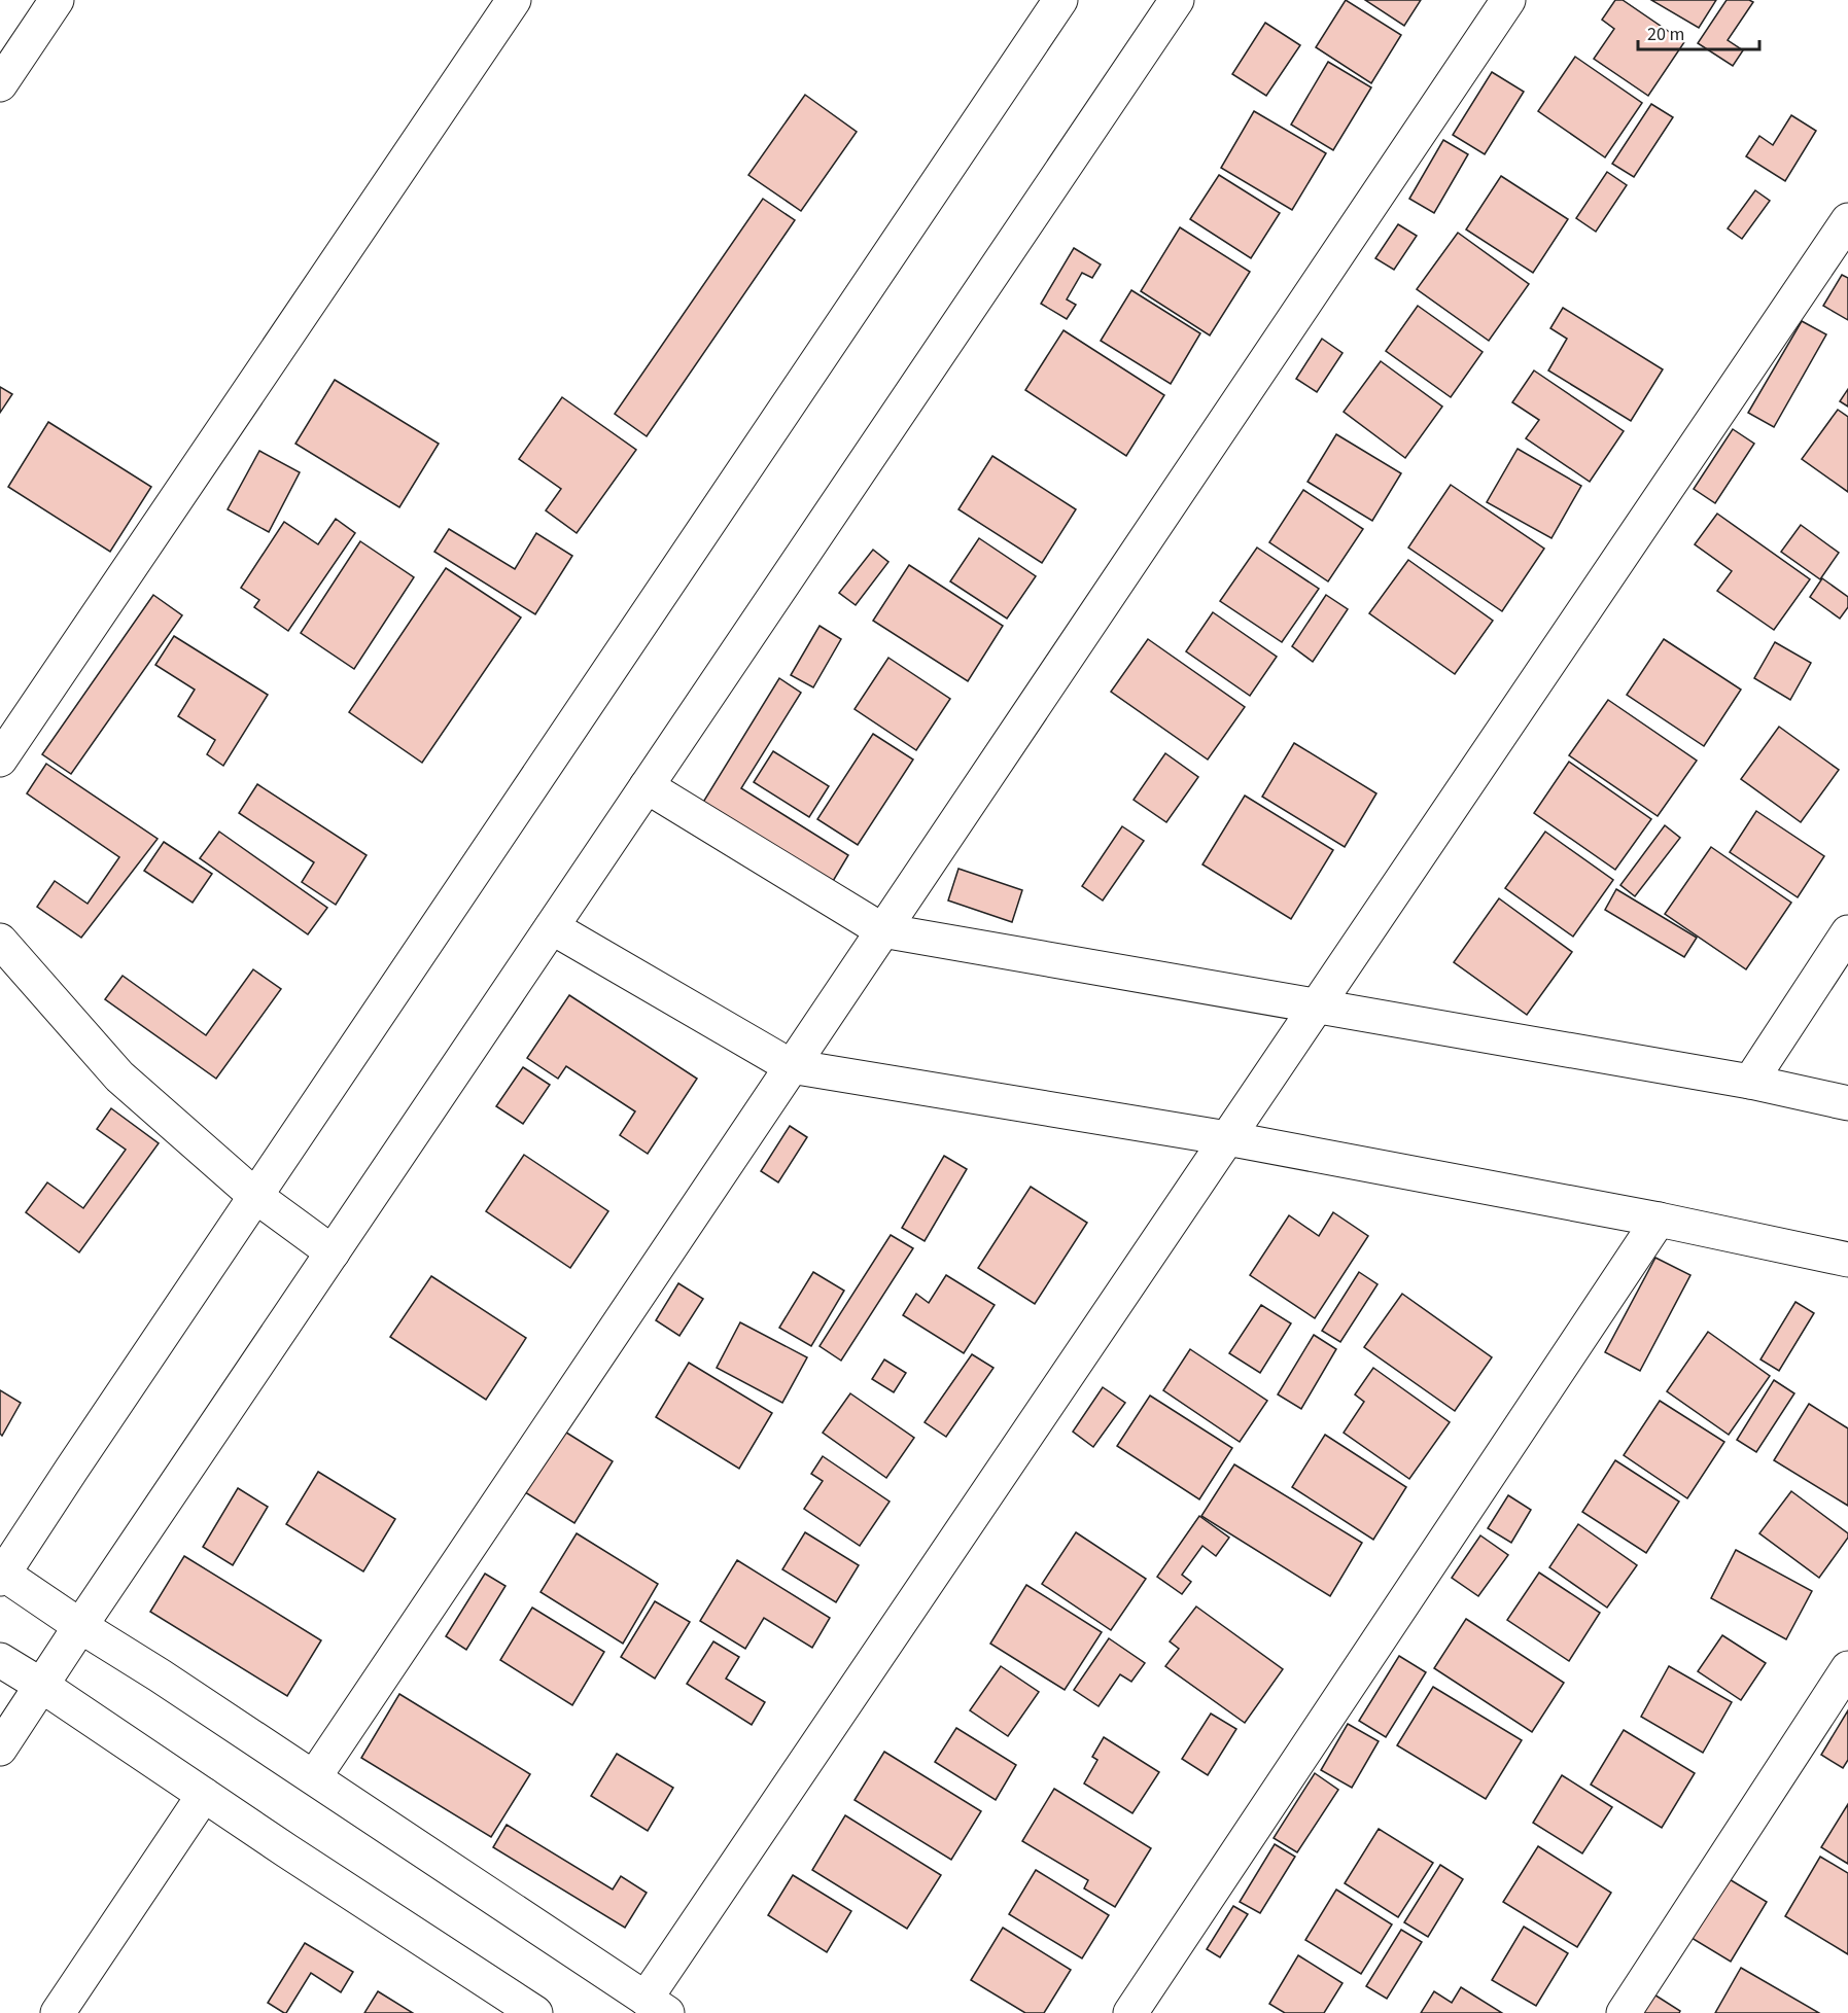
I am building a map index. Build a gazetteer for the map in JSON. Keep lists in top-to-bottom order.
{
  "scale_bar": "20 m"
}
